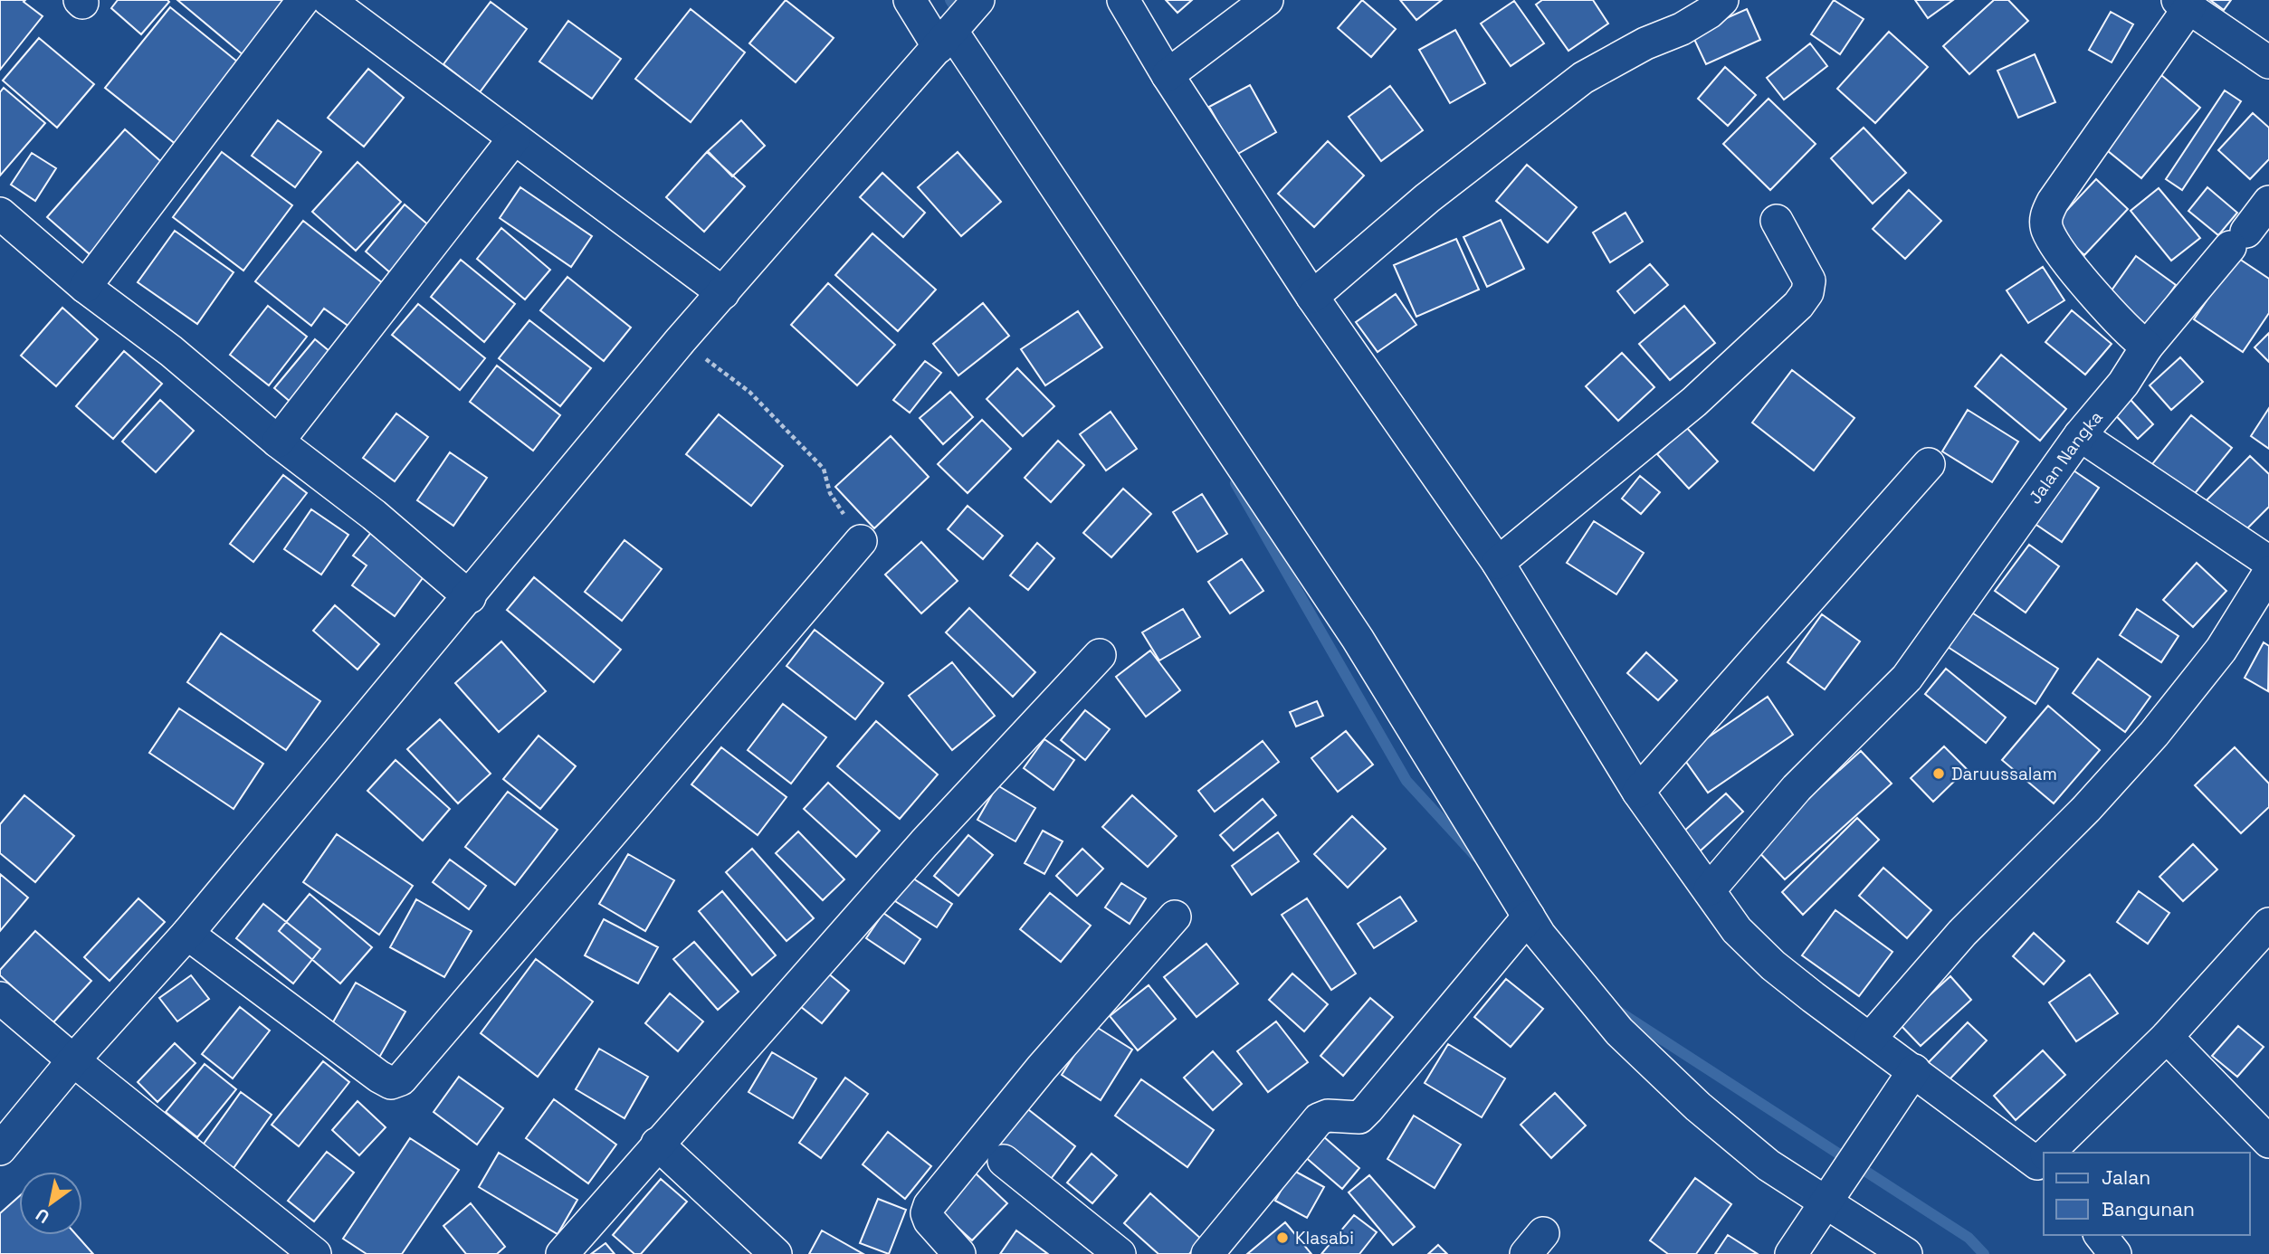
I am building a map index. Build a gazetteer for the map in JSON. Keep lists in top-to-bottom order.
{
  "streets": {
    "street": ["Jalan Nangka"]
  },
  "places": ["Daruussalam", "Klasabi"],
  "legend": ["Jalan", "Bangunan"],
  "north": "bottom left"
}
